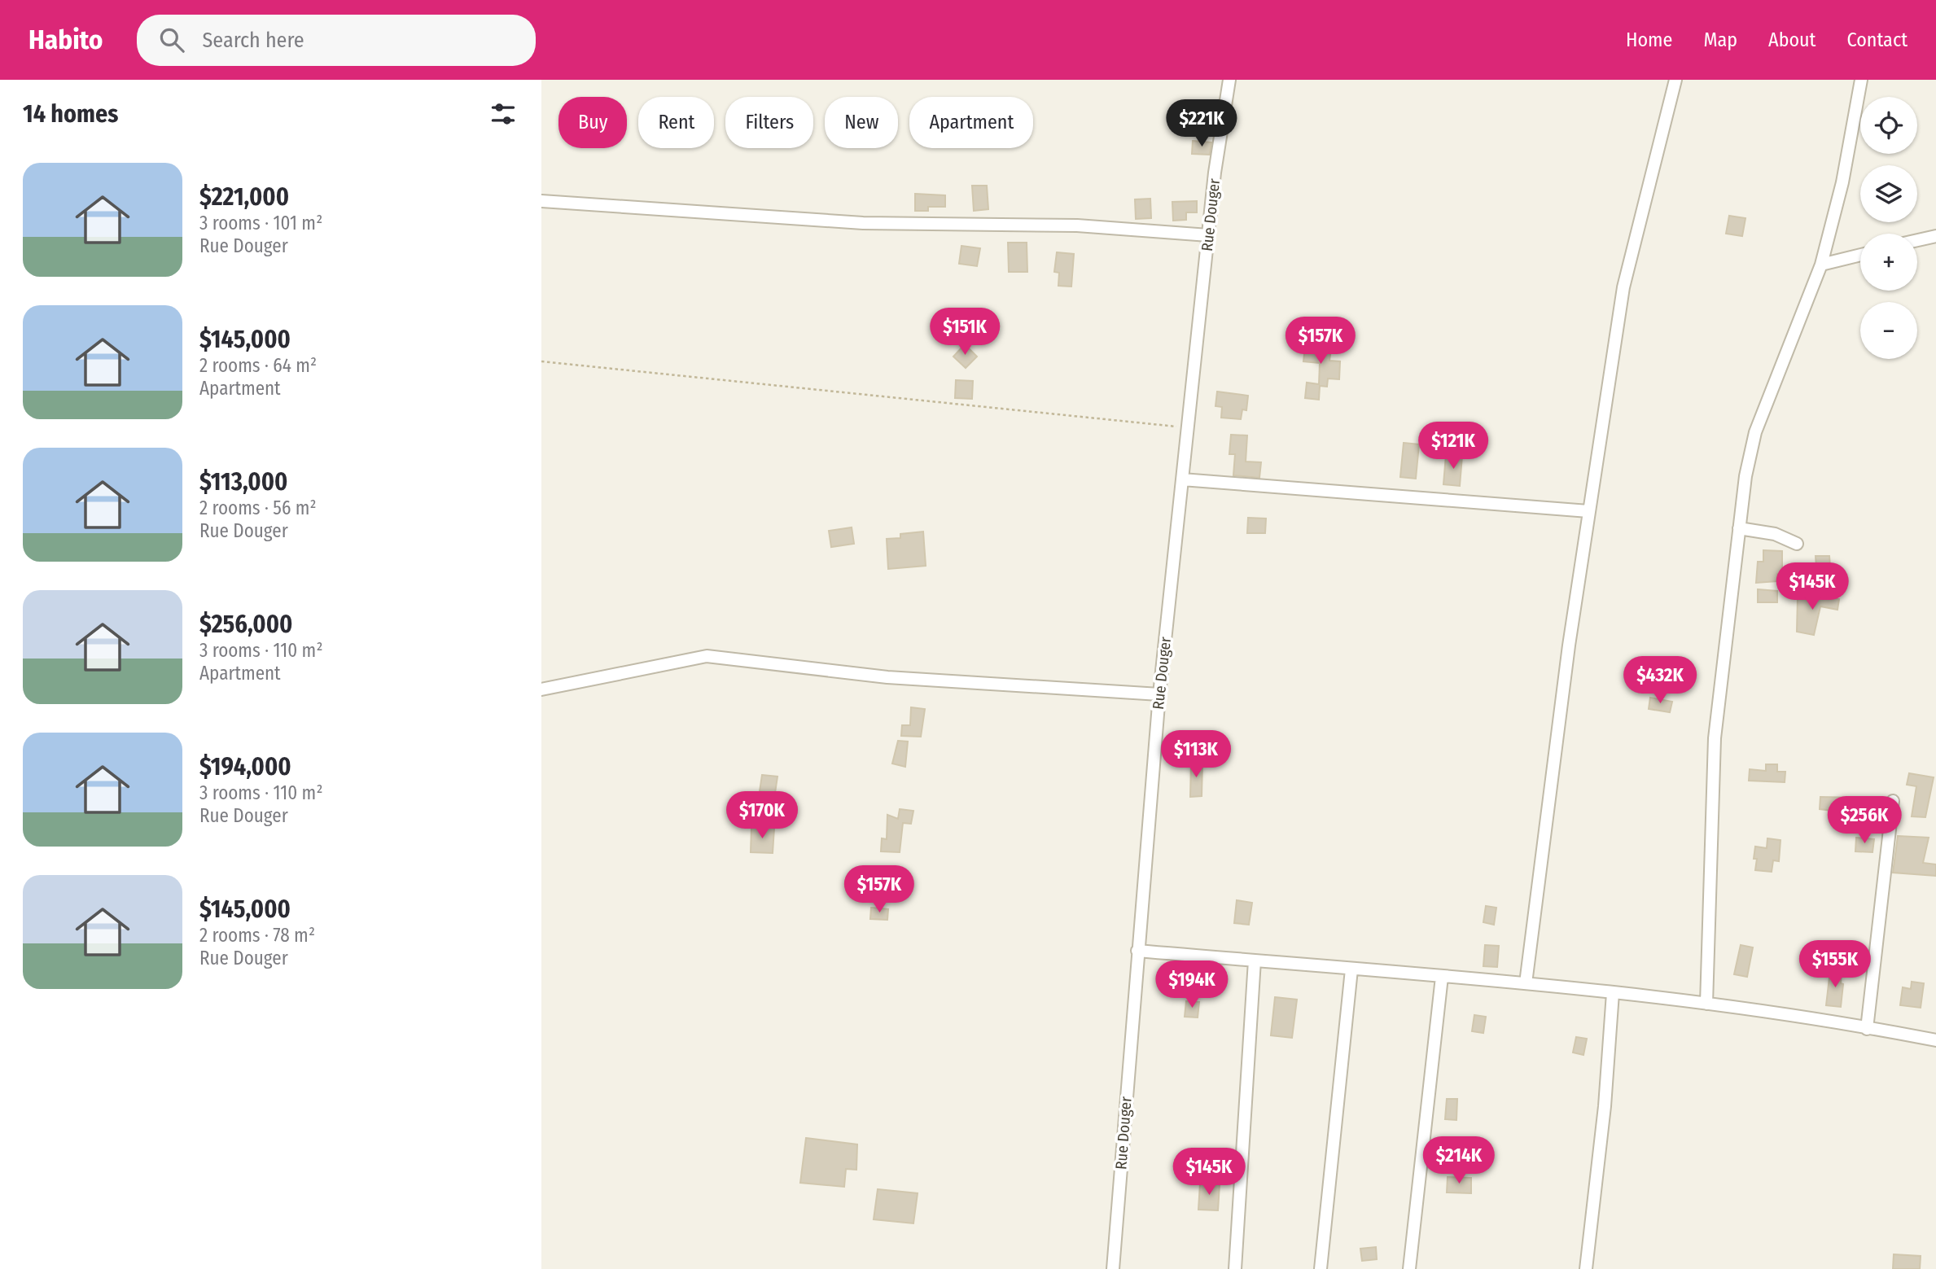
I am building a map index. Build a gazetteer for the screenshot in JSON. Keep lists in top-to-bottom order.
{
  "streets": {
    "street": ["Rue Douger"]
  },
  "page": {
    "header": "Habito",
    "search": "Search here",
    "nav": [
      "Home",
      "Map",
      "About",
      "Contact"
    ],
    "heading": "14 homes",
    "map_buttons": ["+", "−"],
    "chip": [
      "Buy",
      "Rent",
      "Filters",
      "New",
      "Apartment"
    ],
    "price": [
      "$221K",
      "$151K",
      "$157K",
      "$121K",
      "$145K",
      "$432K",
      "$113K",
      "$170K",
      "$256K",
      "$157K",
      "$155K",
      "$194K",
      "$214K",
      "$145K"
    ],
    "list": [
      {
        "name": "$221,000",
        "note": "3 rooms · 101 m² · Rue Douger"
      },
      {
        "name": "$145,000",
        "note": "2 rooms · 64 m² · Apartment"
      },
      {
        "name": "$113,000",
        "note": "2 rooms · 56 m² · Rue Douger"
      },
      {
        "name": "$256,000",
        "note": "3 rooms · 110 m² · Apartment"
      },
      {
        "name": "$194,000",
        "note": "3 rooms · 110 m² · Rue Douger"
      },
      {
        "name": "$145,000",
        "note": "2 rooms · 78 m² · Rue Douger"
      }
    ]
  }
}
